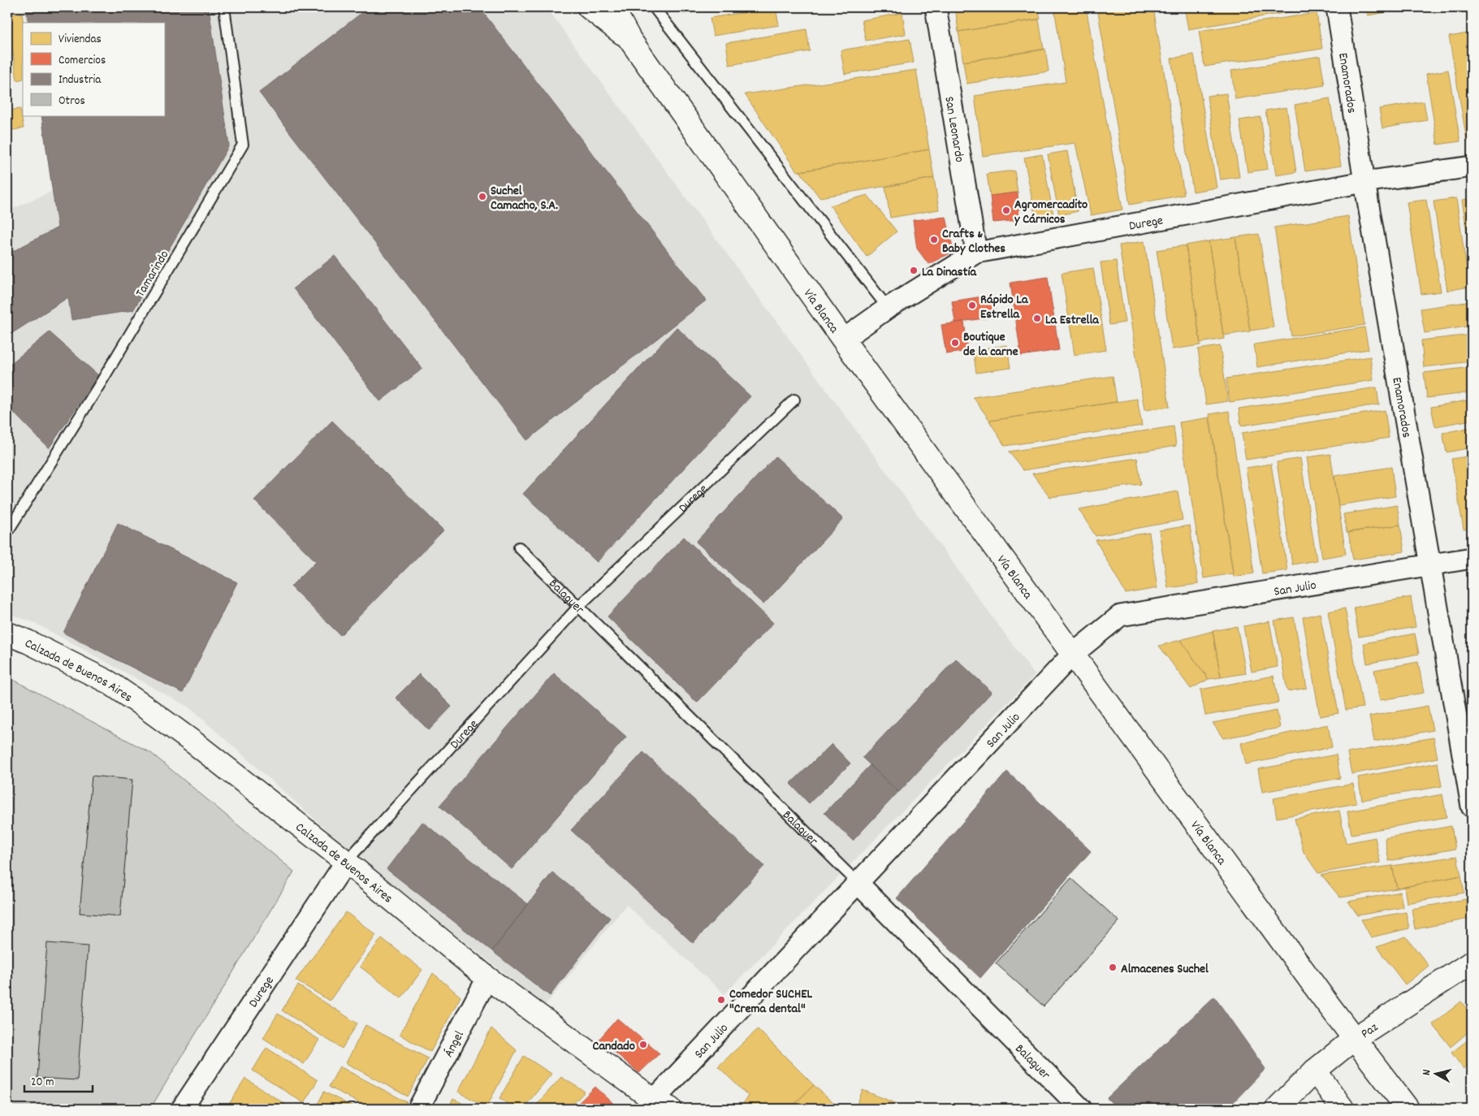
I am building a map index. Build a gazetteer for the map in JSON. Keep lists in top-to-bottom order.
{
  "streets": {
    "main road": ["Vía Blanca", "Calzada de Buenos Aires", "Paz"],
    "street": [
      "Enamorados",
      "San Leonardo",
      "Durege",
      "San Julio",
      "Balaguer",
      "Ángel"
    ],
    "lane": ["Tamarindo"]
  },
  "crossings": [
    ["Enamorados", "Durege"],
    ["Enamorados", "San Julio"],
    ["San Leonardo", "Durege"],
    ["Durege", "Vía Blanca"],
    ["Durege", "Balaguer"],
    ["Durege", "Calzada de Buenos Aires"],
    ["Vía Blanca", "San Julio"],
    ["Vía Blanca", "Paz"],
    ["San Julio", "Balaguer"],
    ["San Julio", "Calzada de Buenos Aires"],
    ["Calzada de Buenos Aires", "Ángel"]
  ],
  "places": [
    "Suchel Camacho, S.A.",
    "Agromercadito y Cárnicos",
    "Crafts & Baby Clothes",
    "La Dinastía",
    "Rápido La Estrella",
    "La Estrella",
    "Boutique de la carne",
    "Almacenes Suchel",
    "Comedor SUCHEL \"Crema dental\"",
    "Candado"
  ],
  "legend": [
    "Viviendas",
    "Comercios",
    "Industria",
    "Otros"
  ],
  "scale_bar": "20 m",
  "north": "left"
}
